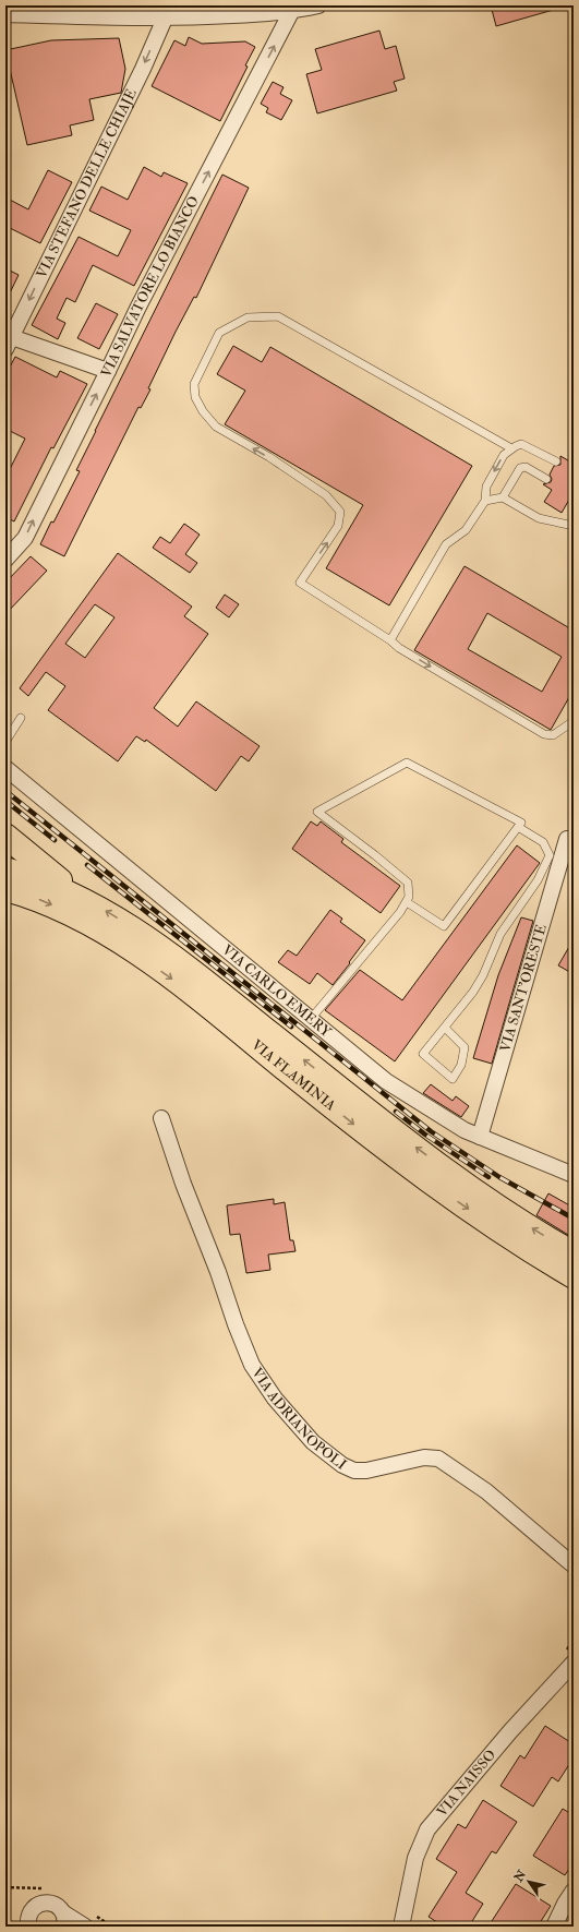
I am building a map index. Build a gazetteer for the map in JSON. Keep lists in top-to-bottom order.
{
  "streets": {
    "highway": ["VIA FLAMINIA"],
    "street": [
      "VIA STEFANO DELLE CHIAJE",
      "VIA SALVATORE LO BIANCO",
      "VIA SANT'ORESTE",
      "VIA CARLO EMERY",
      "VIA ADRIANOPOLI",
      "VIA NAISSO"
    ]
  },
  "crossings": [
    ["VIA SANT'ORESTE", "VIA CARLO EMERY"]
  ],
  "one_way": ["VIA STEFANO DELLE CHIAJE", "VIA SALVATORE LO BIANCO"],
  "north": "top left"
}
